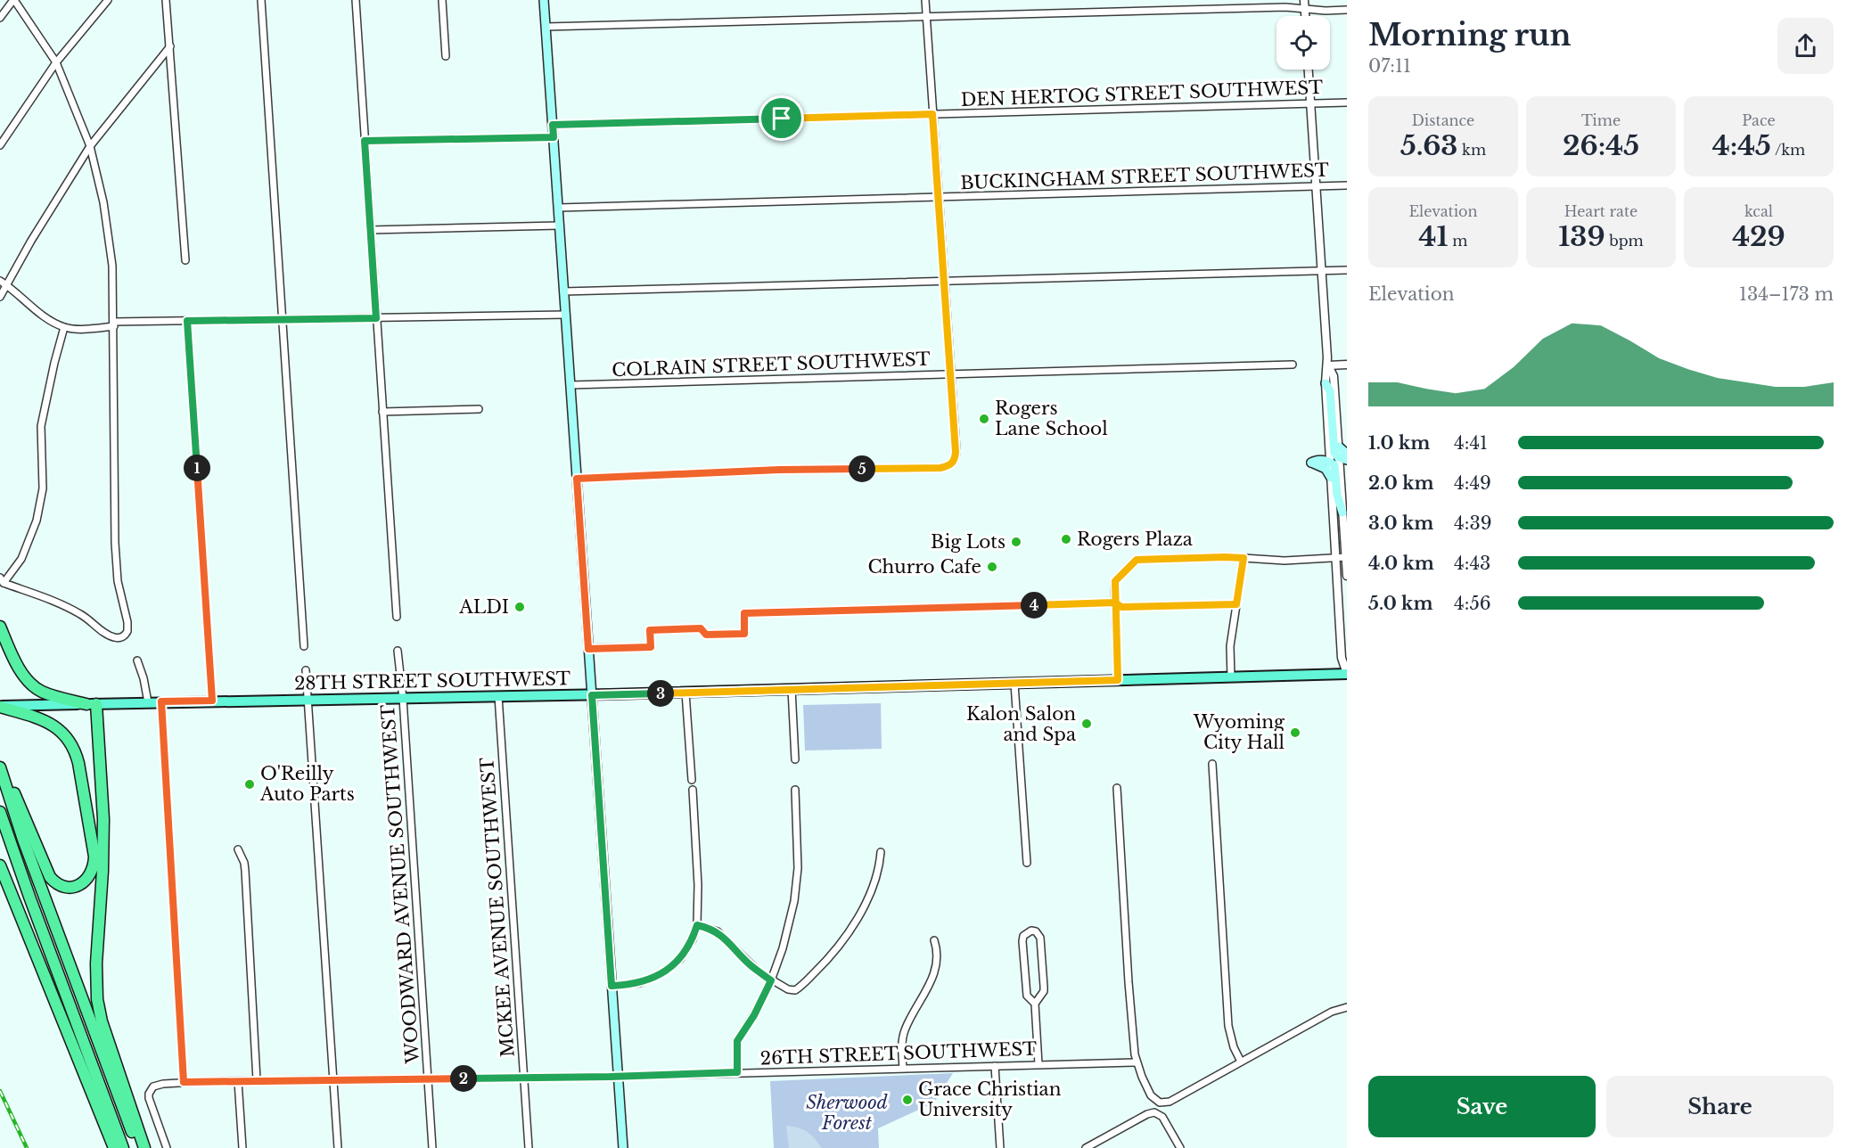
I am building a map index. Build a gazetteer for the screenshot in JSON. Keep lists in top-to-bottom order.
{
  "streets": {
    "main road": ["28TH STREET SOUTHWEST"],
    "street": [
      "DEN HERTOG STREET SOUTHWEST",
      "BUCKINGHAM STREET SOUTHWEST",
      "COLRAIN STREET SOUTHWEST",
      "WOODWARD AVENUE SOUTHWEST",
      "MCKEE AVENUE SOUTHWEST",
      "26TH STREET SOUTHWEST"
    ]
  },
  "crossings": [
    ["28TH STREET SOUTHWEST", "WOODWARD AVENUE SOUTHWEST"],
    ["28TH STREET SOUTHWEST", "MCKEE AVENUE SOUTHWEST"],
    ["WOODWARD AVENUE SOUTHWEST", "26TH STREET SOUTHWEST"],
    ["MCKEE AVENUE SOUTHWEST", "26TH STREET SOUTHWEST"]
  ],
  "parks": ["Sherwood Forest"],
  "places": [
    "Rogers Lane School",
    "Rogers Plaza",
    "Big Lots",
    "Churro Cafe",
    "ALDI",
    "Kalon Salon and Spa",
    "Wyoming City Hall",
    "O'Reilly Auto Parts",
    "Grace Christian University"
  ],
  "page": {
    "heading": ["Morning run", "07:11"],
    "stats": [
      ["Distance", "5.63 km"],
      ["Time", "26:45"],
      ["Pace", "4:45 /km"],
      ["Elevation", "41 m"],
      ["Heart rate", "139 bpm"],
      ["kcal", "429"]
    ],
    "chart": ["Elevation", "134–173 m"],
    "list": [
      {
        "name": "1.0 km",
        "note": "4:41"
      },
      {
        "name": "2.0 km",
        "note": "4:49"
      },
      {
        "name": "3.0 km",
        "note": "4:39"
      },
      {
        "name": "4.0 km",
        "note": "4:43"
      },
      {
        "name": "5.0 km",
        "note": "4:56"
      }
    ],
    "pins": [
      "1",
      "5",
      "4",
      "3",
      "2"
    ],
    "buttons": ["Save", "Share"]
  }
}
